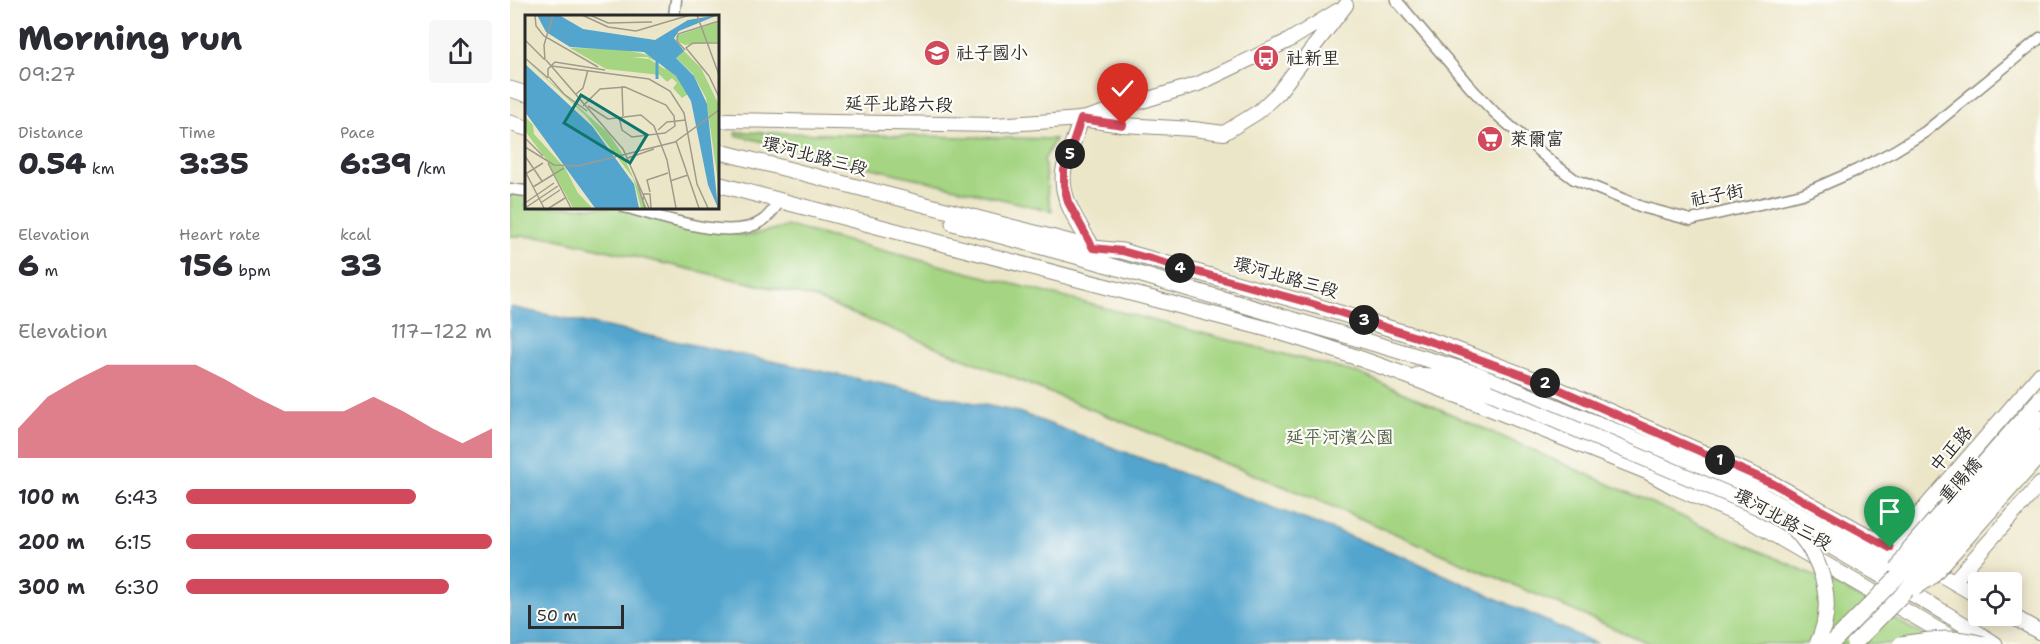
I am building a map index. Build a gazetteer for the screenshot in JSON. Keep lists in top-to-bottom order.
{
  "streets": {
    "main road": ["環河北路三段", "重陽橋"],
    "street": ["延平北路六段", "社子街", "中正路"]
  },
  "crossings": [
    ["環河北路三段", "中正路"]
  ],
  "parks": ["延平河濱公園"],
  "places": {
    "school or university": ["社子國小"],
    "bus stop": ["社新里"],
    "supermarket": ["萊爾富"]
  },
  "scale_bar": "50 m",
  "page": {
    "heading": ["Morning run", "09:27"],
    "stats": [
      ["Distance", "0.54 km"],
      ["Time", "3:35"],
      ["Pace", "6:39 /km"],
      ["Elevation", "6 m"],
      ["Heart rate", "156 bpm"],
      ["kcal", "33"]
    ],
    "pins": [
      "5",
      "4",
      "3",
      "2",
      "1"
    ],
    "chart": ["Elevation", "117–122 m"],
    "list": [
      {
        "name": "100 m",
        "note": "6:43"
      },
      {
        "name": "200 m",
        "note": "6:15"
      },
      {
        "name": "300 m",
        "note": "6:30"
      }
    ],
    "scale": "50 m"
  }
}
